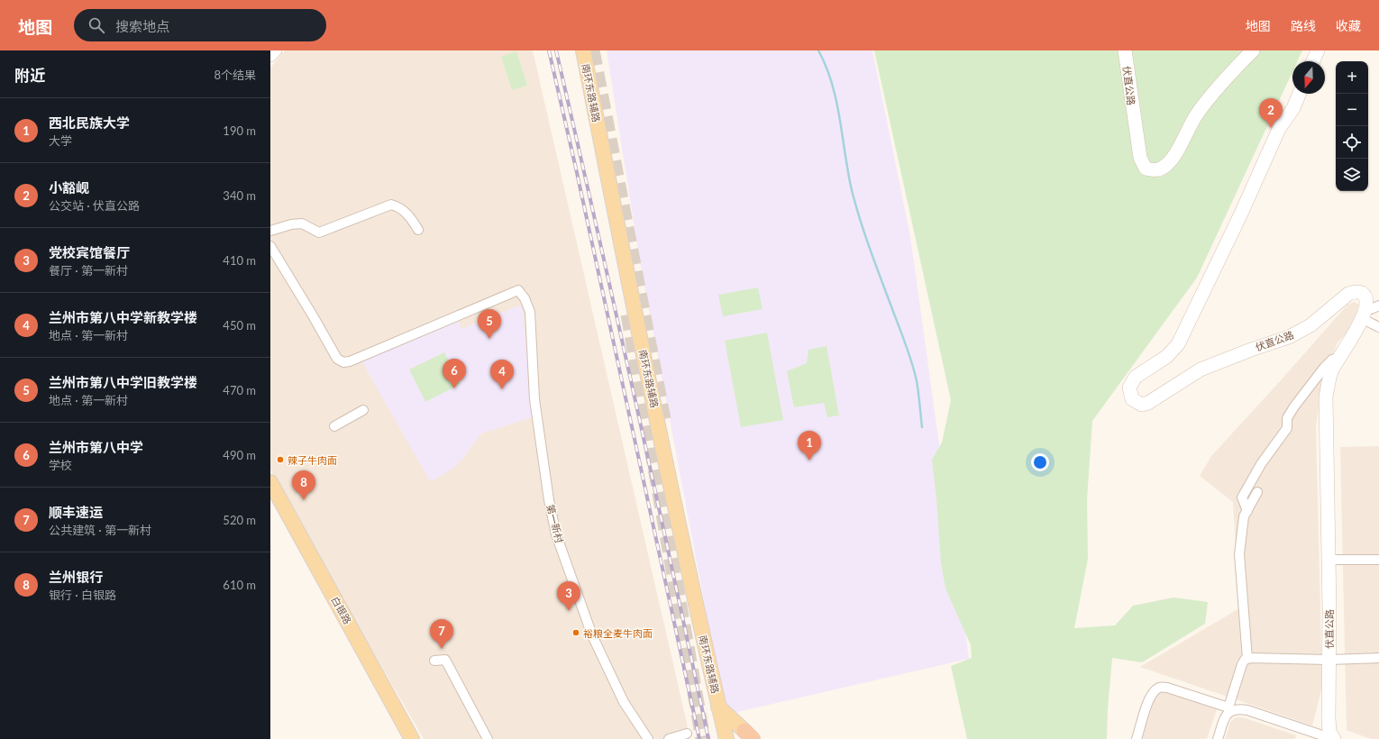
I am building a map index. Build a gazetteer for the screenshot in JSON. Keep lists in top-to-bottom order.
{
  "streets": {
    "main road": ["伏直公路", "南环东路辅路", "白银路"],
    "street": ["第一新村"]
  },
  "places": ["辣子牛肉面", "裕粮全麦牛肉面"],
  "north": "bottom",
  "page": {
    "header": "地图",
    "search": "搜索地点",
    "nav": ["地图", "路线", "收藏"],
    "heading": ["附近", "8个结果"],
    "map_buttons": ["+", "−"],
    "list": [
      {
        "mark": "1",
        "name": "西北民族大学",
        "note": "大学",
        "value": "190 m"
      },
      {
        "mark": "2",
        "name": "小豁岘",
        "note": "公交站 · 伏直公路",
        "value": "340 m"
      },
      {
        "mark": "3",
        "name": "党校宾馆餐厅",
        "note": "餐厅 · 第一新村",
        "value": "410 m"
      },
      {
        "mark": "4",
        "name": "兰州市第八中学新教学楼",
        "note": "地点 · 第一新村",
        "value": "450 m"
      },
      {
        "mark": "5",
        "name": "兰州市第八中学旧教学楼",
        "note": "地点 · 第一新村",
        "value": "470 m"
      },
      {
        "mark": "6",
        "name": "兰州市第八中学",
        "note": "学校",
        "value": "490 m"
      },
      {
        "mark": "7",
        "name": "顺丰速运",
        "note": "公共建筑 · 第一新村",
        "value": "520 m"
      },
      {
        "mark": "8",
        "name": "兰州银行",
        "note": "银行 · 白银路",
        "value": "610 m"
      }
    ],
    "pins": [
      "2",
      "5",
      "6",
      "4",
      "1",
      "8",
      "3",
      "7"
    ]
  }
}
